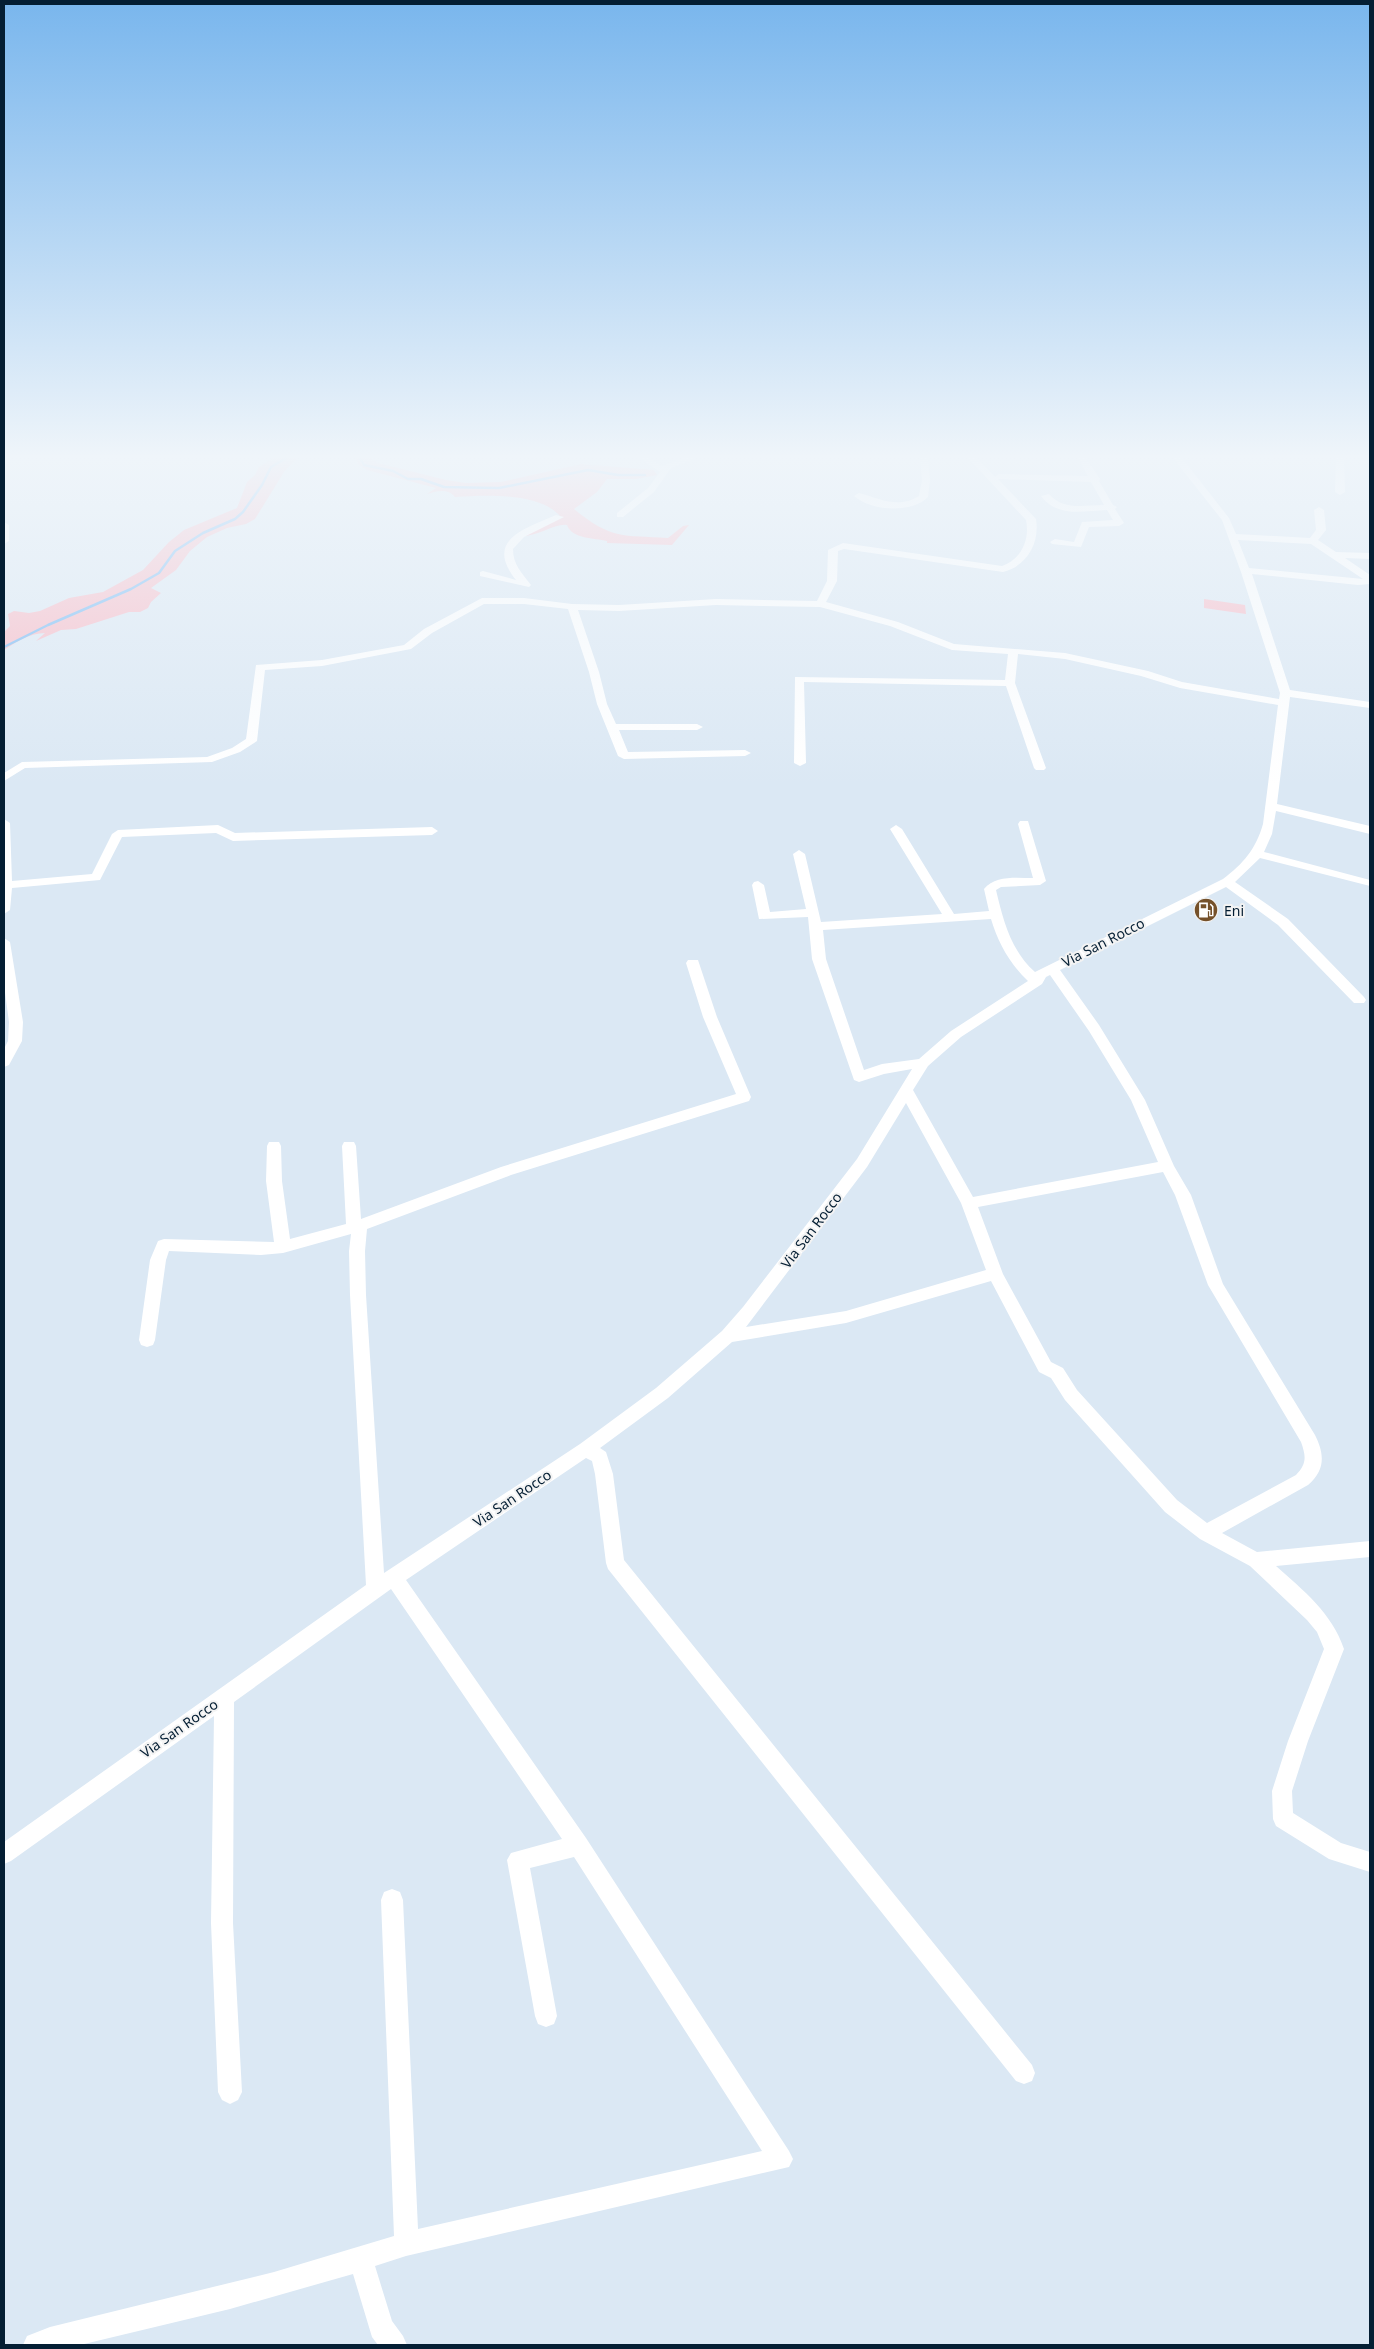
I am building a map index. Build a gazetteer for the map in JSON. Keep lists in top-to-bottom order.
{
  "streets": {
    "street": ["Via San Rocco"]
  },
  "places": {
    "fuel station": ["Eni"]
  }
}
